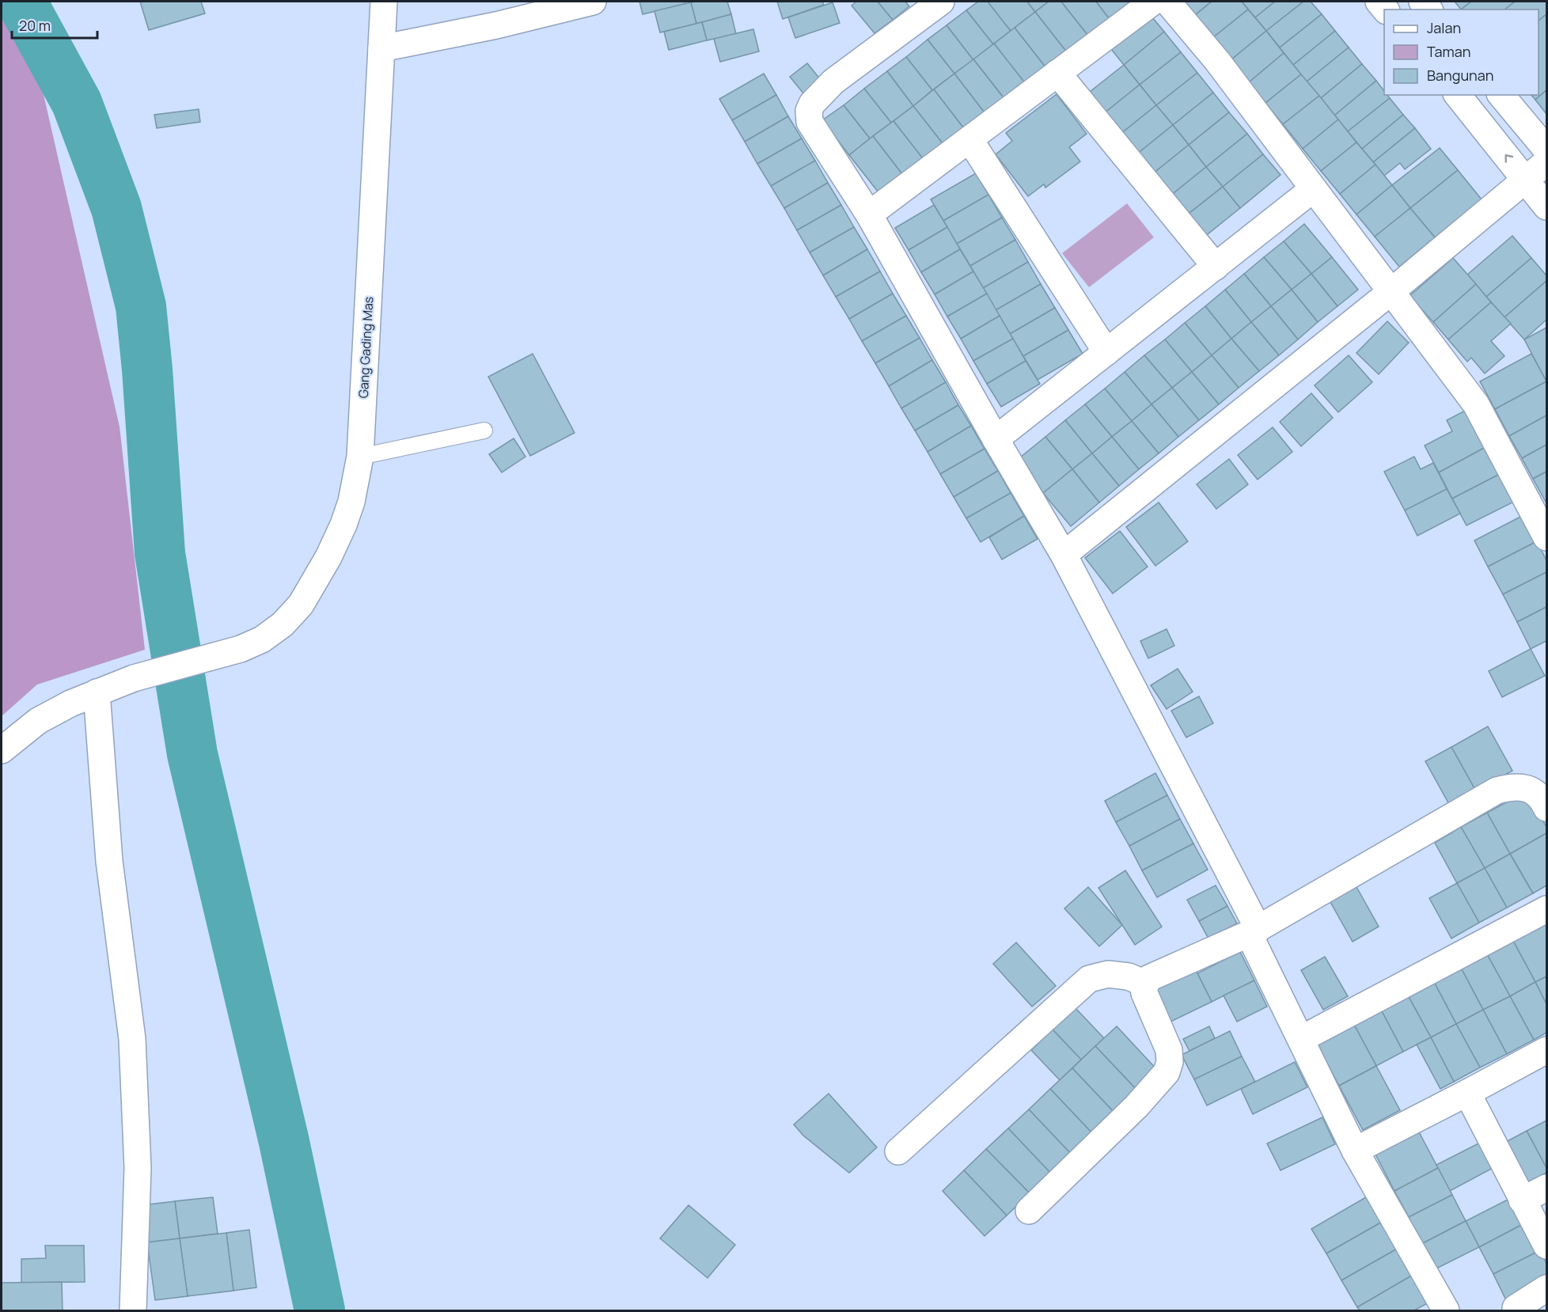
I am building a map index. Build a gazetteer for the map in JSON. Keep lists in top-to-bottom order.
{
  "streets": {
    "street": ["Gang Gading Mas"]
  },
  "legend": ["Jalan", "Taman", "Bangunan"],
  "scale_bar": "20 m"
}
